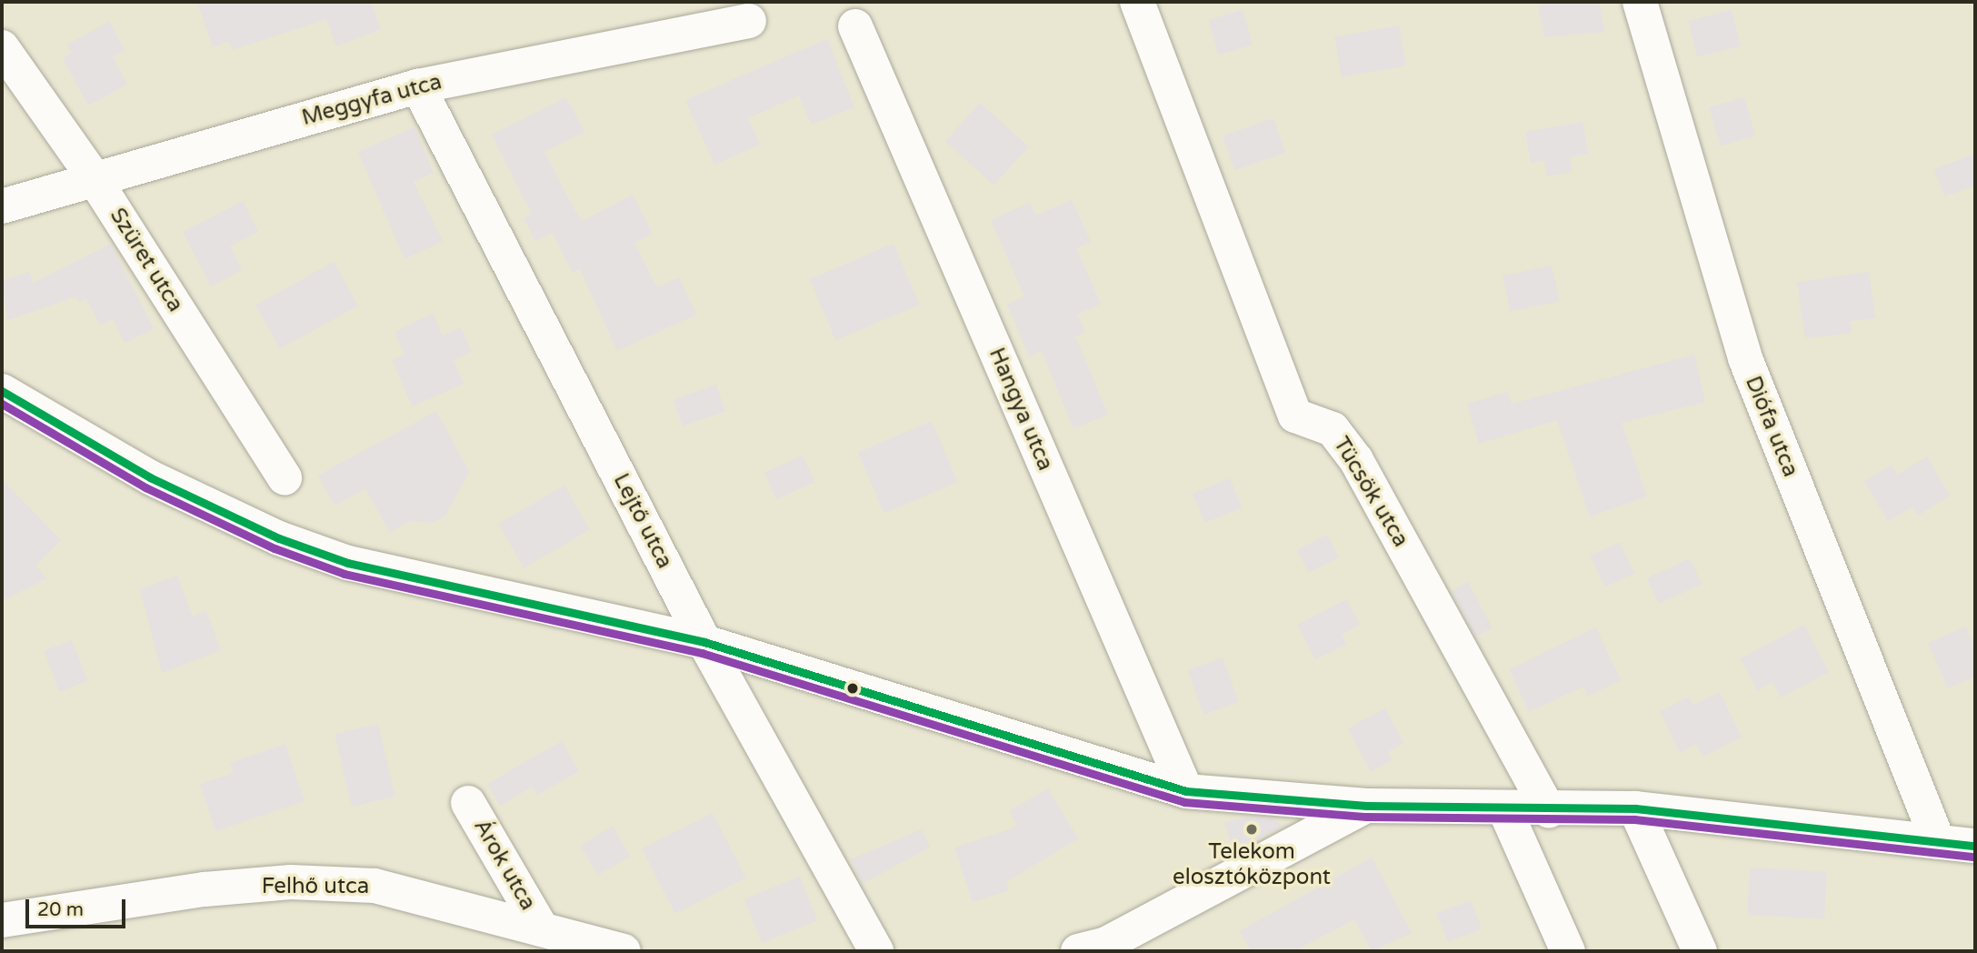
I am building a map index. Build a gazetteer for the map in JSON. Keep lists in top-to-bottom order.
{
  "streets": {
    "street": [
      "Meggyfa utca",
      "Szüret utca",
      "Hangya utca",
      "Diófa utca",
      "Tücsök utca",
      "Lejtő utca",
      "Árok utca",
      "Felhő utca"
    ]
  },
  "crossings": [
    ["Meggyfa utca", "Szüret utca"],
    ["Meggyfa utca", "Lejtő utca"],
    ["Árok utca", "Felhő utca"]
  ],
  "places": ["Telekom elosztóközpont"],
  "scale_bar": "20 m"
}
